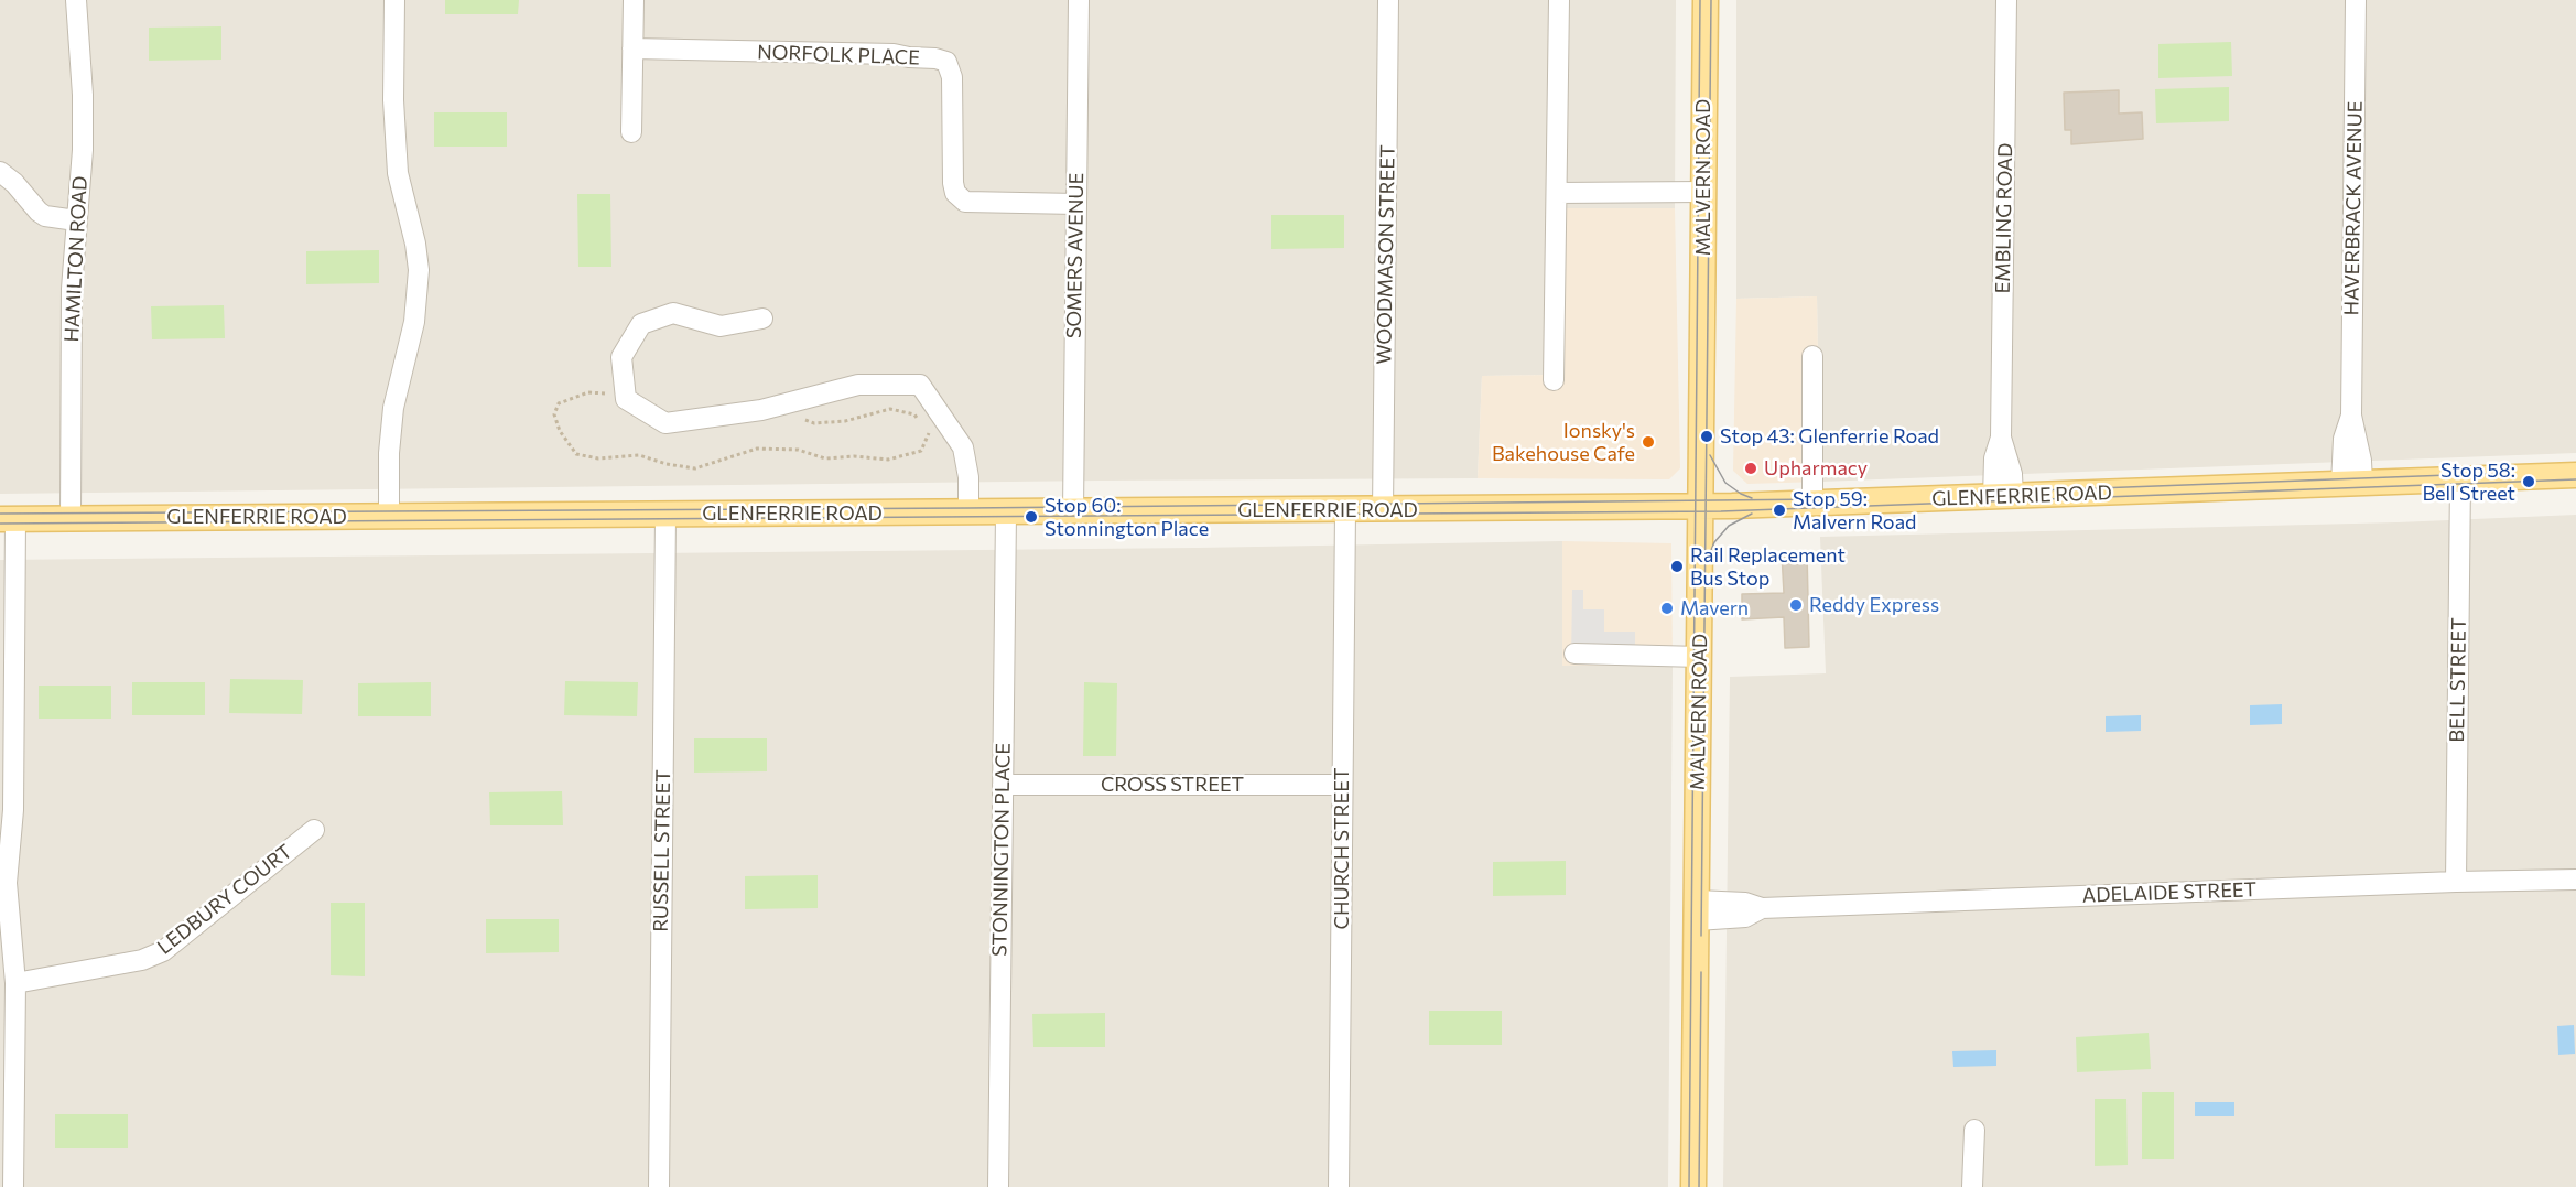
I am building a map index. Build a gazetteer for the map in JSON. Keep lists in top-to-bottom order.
{
  "streets": {
    "main road": ["MALVERN ROAD", "GLENFERRIE ROAD"],
    "street": [
      "NORFOLK PLACE",
      "HAVERBRACK AVENUE",
      "EMBLING ROAD",
      "WOODMASON STREET",
      "SOMERS AVENUE",
      "HAMILTON ROAD",
      "BELL STREET",
      "CROSS STREET",
      "CHURCH STREET",
      "STONNINGTON PLACE",
      "RUSSELL STREET",
      "ADELAIDE STREET",
      "LEDBURY COURT"
    ]
  },
  "crossings": [
    ["NORFOLK PLACE", "SOMERS AVENUE"],
    ["MALVERN ROAD", "GLENFERRIE ROAD"],
    ["MALVERN ROAD", "ADELAIDE STREET"],
    ["HAVERBRACK AVENUE", "GLENFERRIE ROAD"],
    ["EMBLING ROAD", "GLENFERRIE ROAD"],
    ["WOODMASON STREET", "GLENFERRIE ROAD"],
    ["SOMERS AVENUE", "GLENFERRIE ROAD"],
    ["HAMILTON ROAD", "GLENFERRIE ROAD"],
    ["GLENFERRIE ROAD", "BELL STREET"],
    ["GLENFERRIE ROAD", "CHURCH STREET"],
    ["GLENFERRIE ROAD", "STONNINGTON PLACE"],
    ["GLENFERRIE ROAD", "RUSSELL STREET"],
    ["BELL STREET", "ADELAIDE STREET"],
    ["CROSS STREET", "CHURCH STREET"],
    ["CROSS STREET", "STONNINGTON PLACE"]
  ],
  "places": [
    "Stop 43: Glenferrie Road",
    "Ionsky's Bakehouse Cafe",
    "Upharmacy",
    "Stop 58: Bell Street",
    "Stop 59: Malvern Road",
    "Stop 60: Stonnington Place",
    "Rail Replacement Bus Stop",
    "Reddy Express",
    "Mavern"
  ]
}
